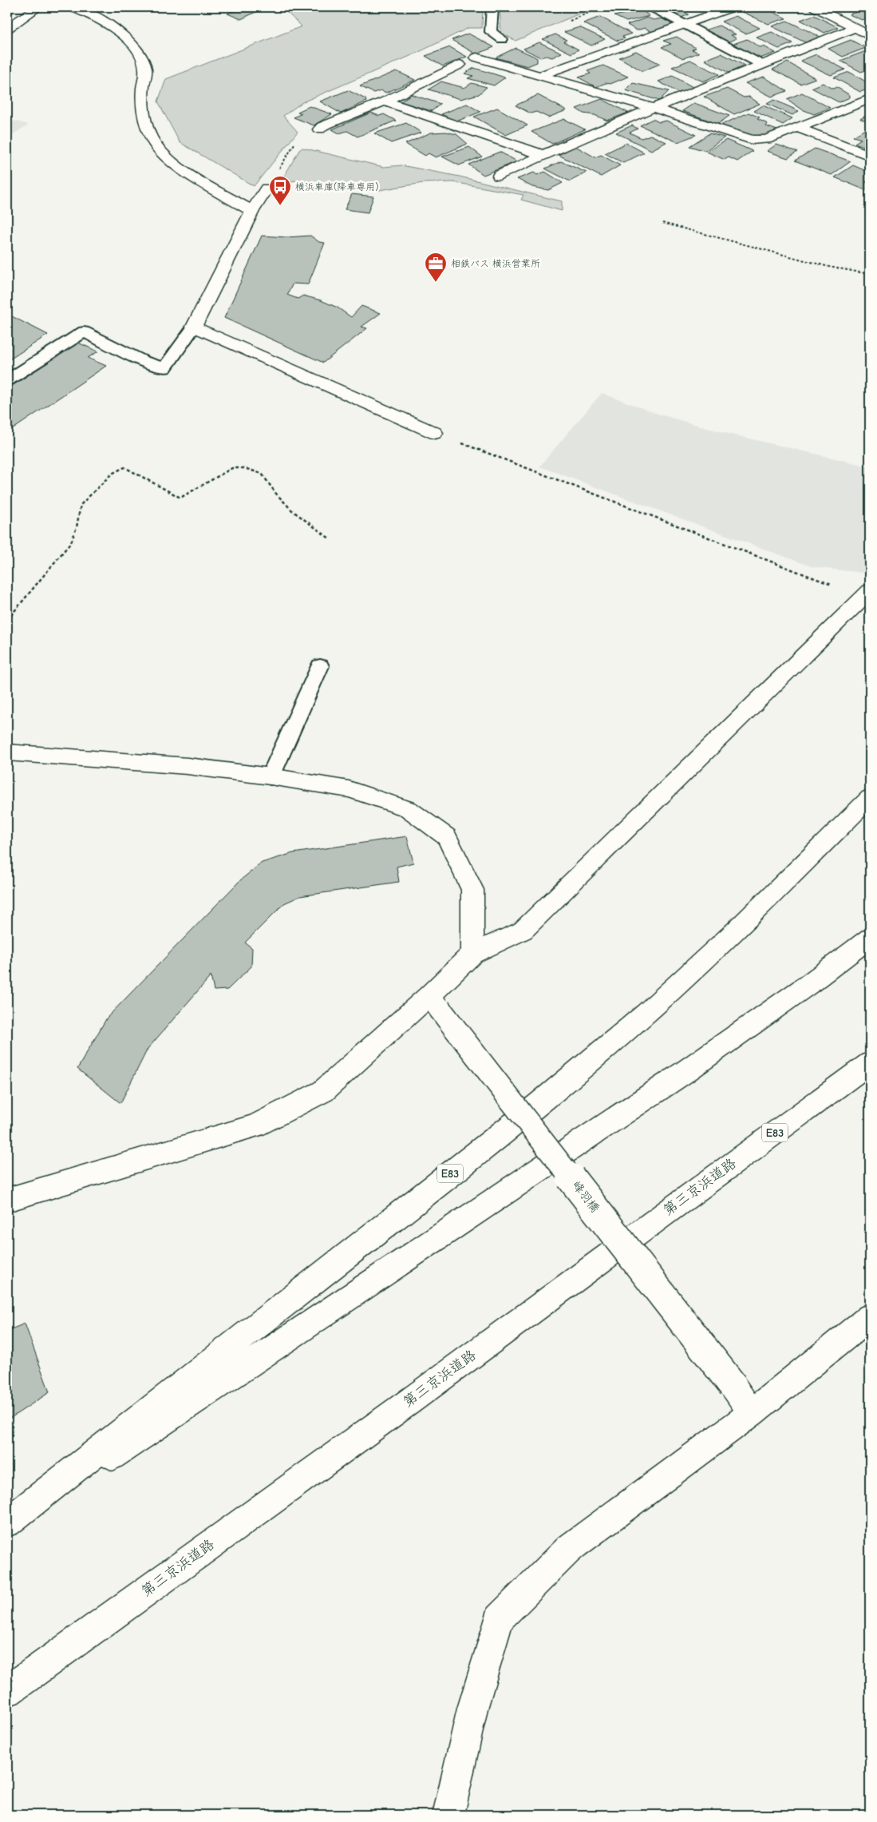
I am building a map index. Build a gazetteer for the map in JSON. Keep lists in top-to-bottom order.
{
  "streets": {
    "main road": ["E83", "第三京浜道路", "峰羽橋"]
  },
  "places": {
    "bus stop": ["横浜車庫(降車専用)"],
    "office": ["相鉄バス 横浜営業所"]
  }
}
